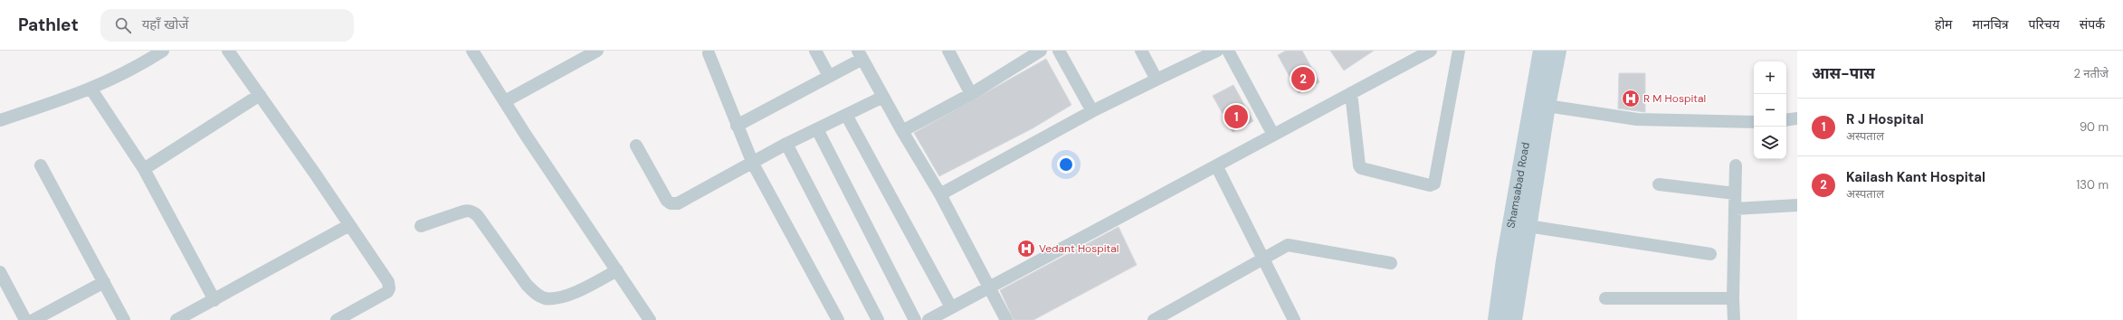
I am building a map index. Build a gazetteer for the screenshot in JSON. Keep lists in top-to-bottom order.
{
  "streets": {
    "main road": ["Shamsabad Road"]
  },
  "places": {
    "hospital": ["R M Hospital", "Vedant Hospital"]
  },
  "page": {
    "header": "Pathlet",
    "search": "यहाँ खोजें",
    "nav": [
      "होम",
      "मानचित्र",
      "परिचय",
      "संपर्क"
    ],
    "heading": ["आस-पास", "2 नतीजे"],
    "map_buttons": ["+", "−"],
    "pins": ["2", "1"],
    "list": [
      {
        "mark": "1",
        "name": "R J Hospital",
        "note": "अस्पताल",
        "value": "90 m"
      },
      {
        "mark": "2",
        "name": "Kailash Kant Hospital",
        "note": "अस्पताल",
        "value": "130 m"
      }
    ]
  }
}
